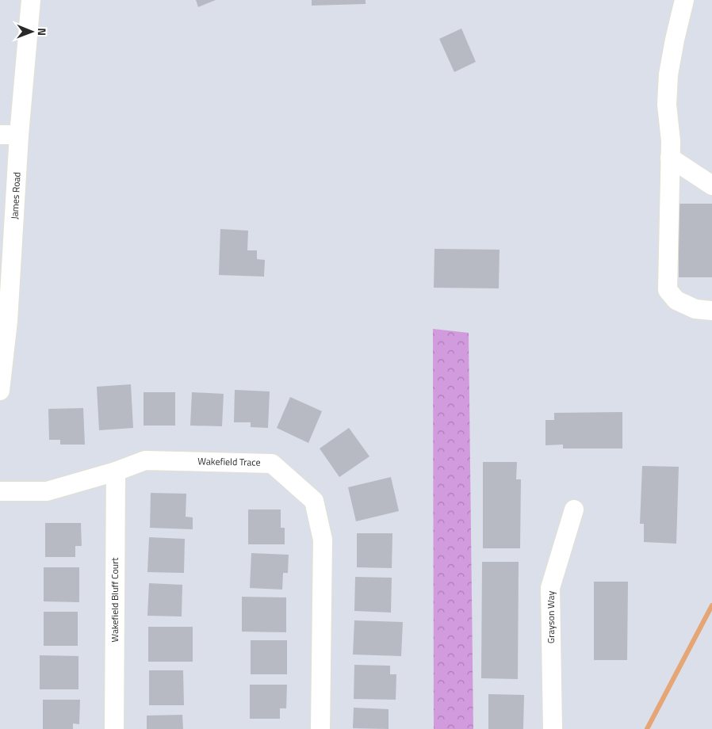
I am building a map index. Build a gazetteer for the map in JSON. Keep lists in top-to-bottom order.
{
  "streets": {
    "street": [
      "James Road",
      "Wakefield Trace",
      "Wakefield Bluff Court",
      "Grayson Way"
    ]
  },
  "crossings": [
    ["Wakefield Trace", "Wakefield Bluff Court"]
  ],
  "north": "right"
}
